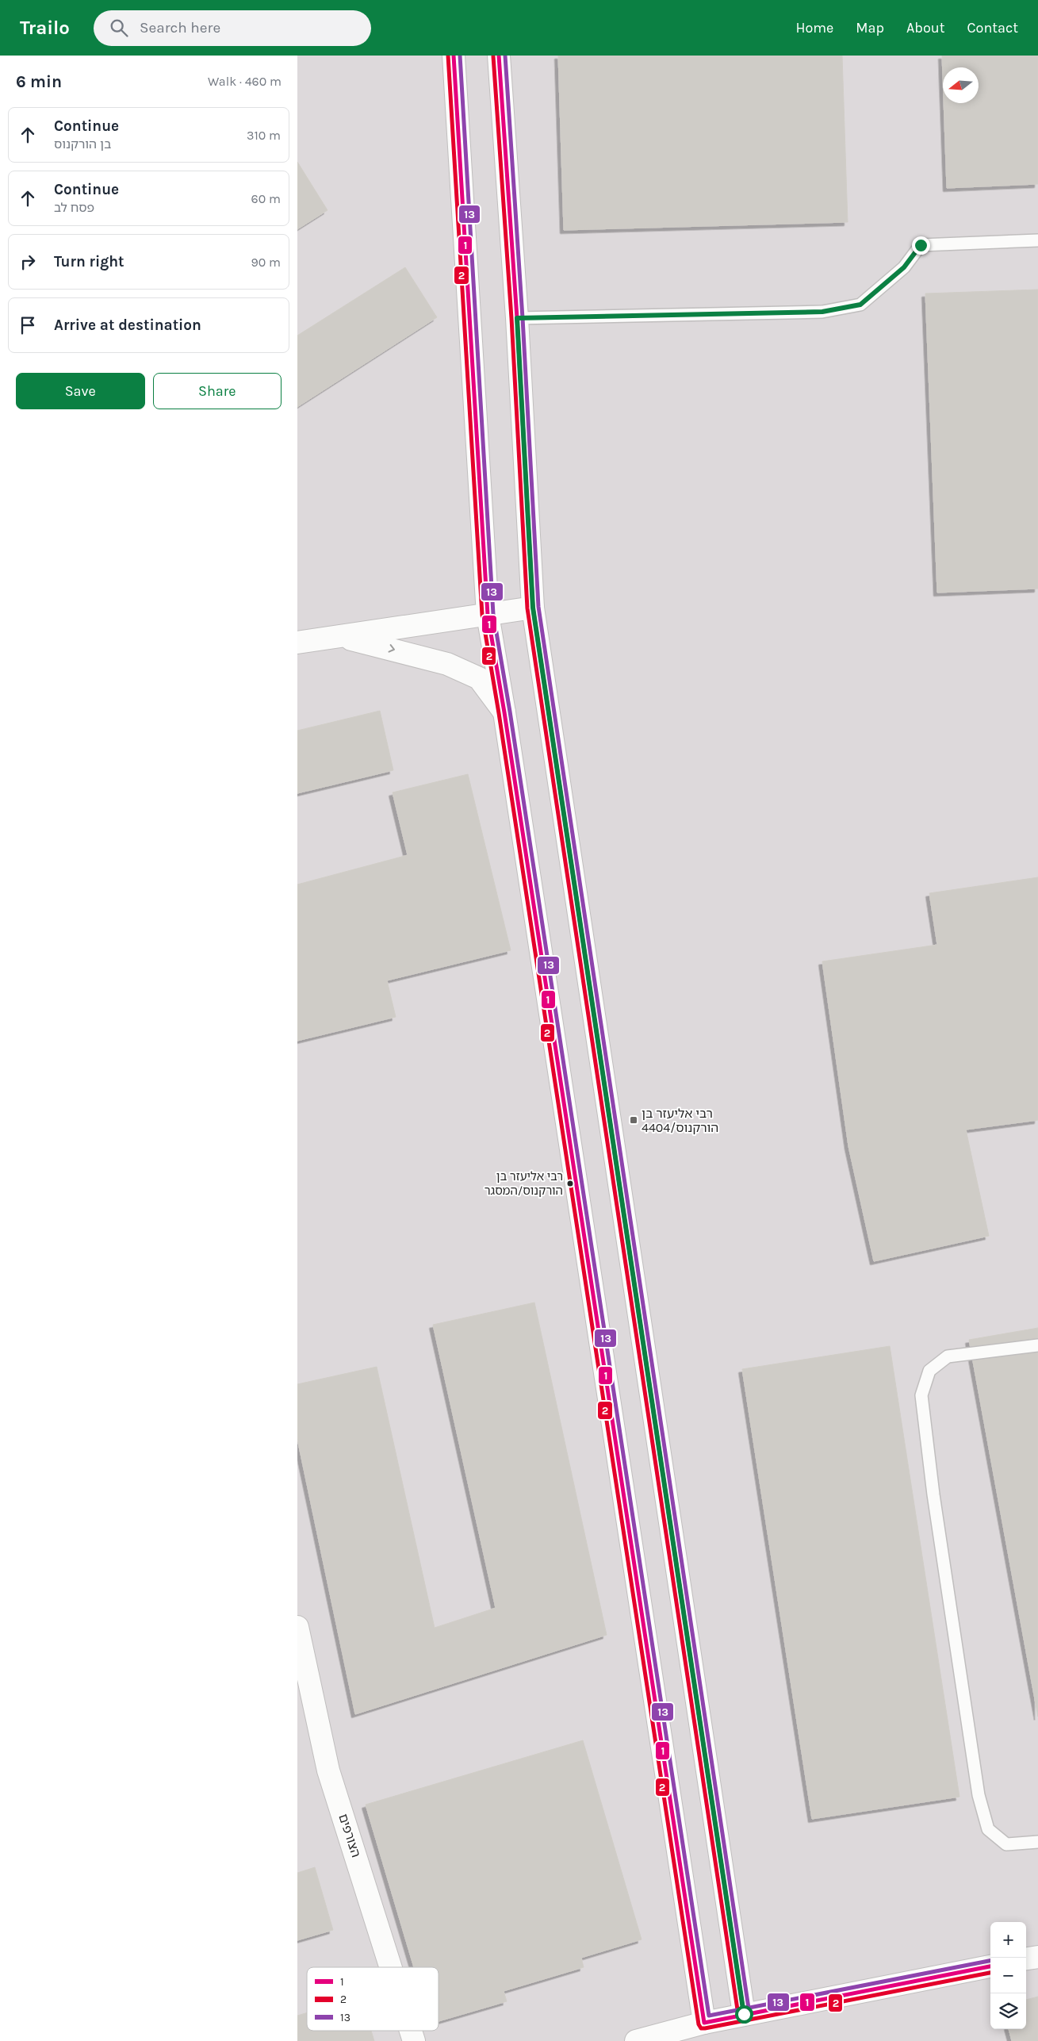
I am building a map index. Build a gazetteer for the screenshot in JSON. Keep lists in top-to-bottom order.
{
  "streets": {
    "street": ["הצורפים"]
  },
  "places": {
    "transit": ["רבי אליעזר בן הורקנוס/4404"],
    "other": ["רבי אליעזר בן הורקנוס/המסגר"]
  },
  "lines": ["transit line 1", "transit line 2", "transit line 13"],
  "legend": ["1", "2", "13"],
  "north": "left",
  "page": {
    "header": "Trailo",
    "search": "Search here",
    "nav": [
      "Home",
      "Map",
      "About",
      "Contact"
    ],
    "heading": ["6 min", "Walk · 460 m"],
    "list": [
      ["Continue", "בן הורקנוס", "310 m"],
      ["Continue", "פסח לב", "60 m"],
      ["Turn right", "90 m"],
      "Arrive at destination"
    ],
    "buttons": ["Save", "Share"],
    "map_buttons": ["+", "−"]
  }
}
